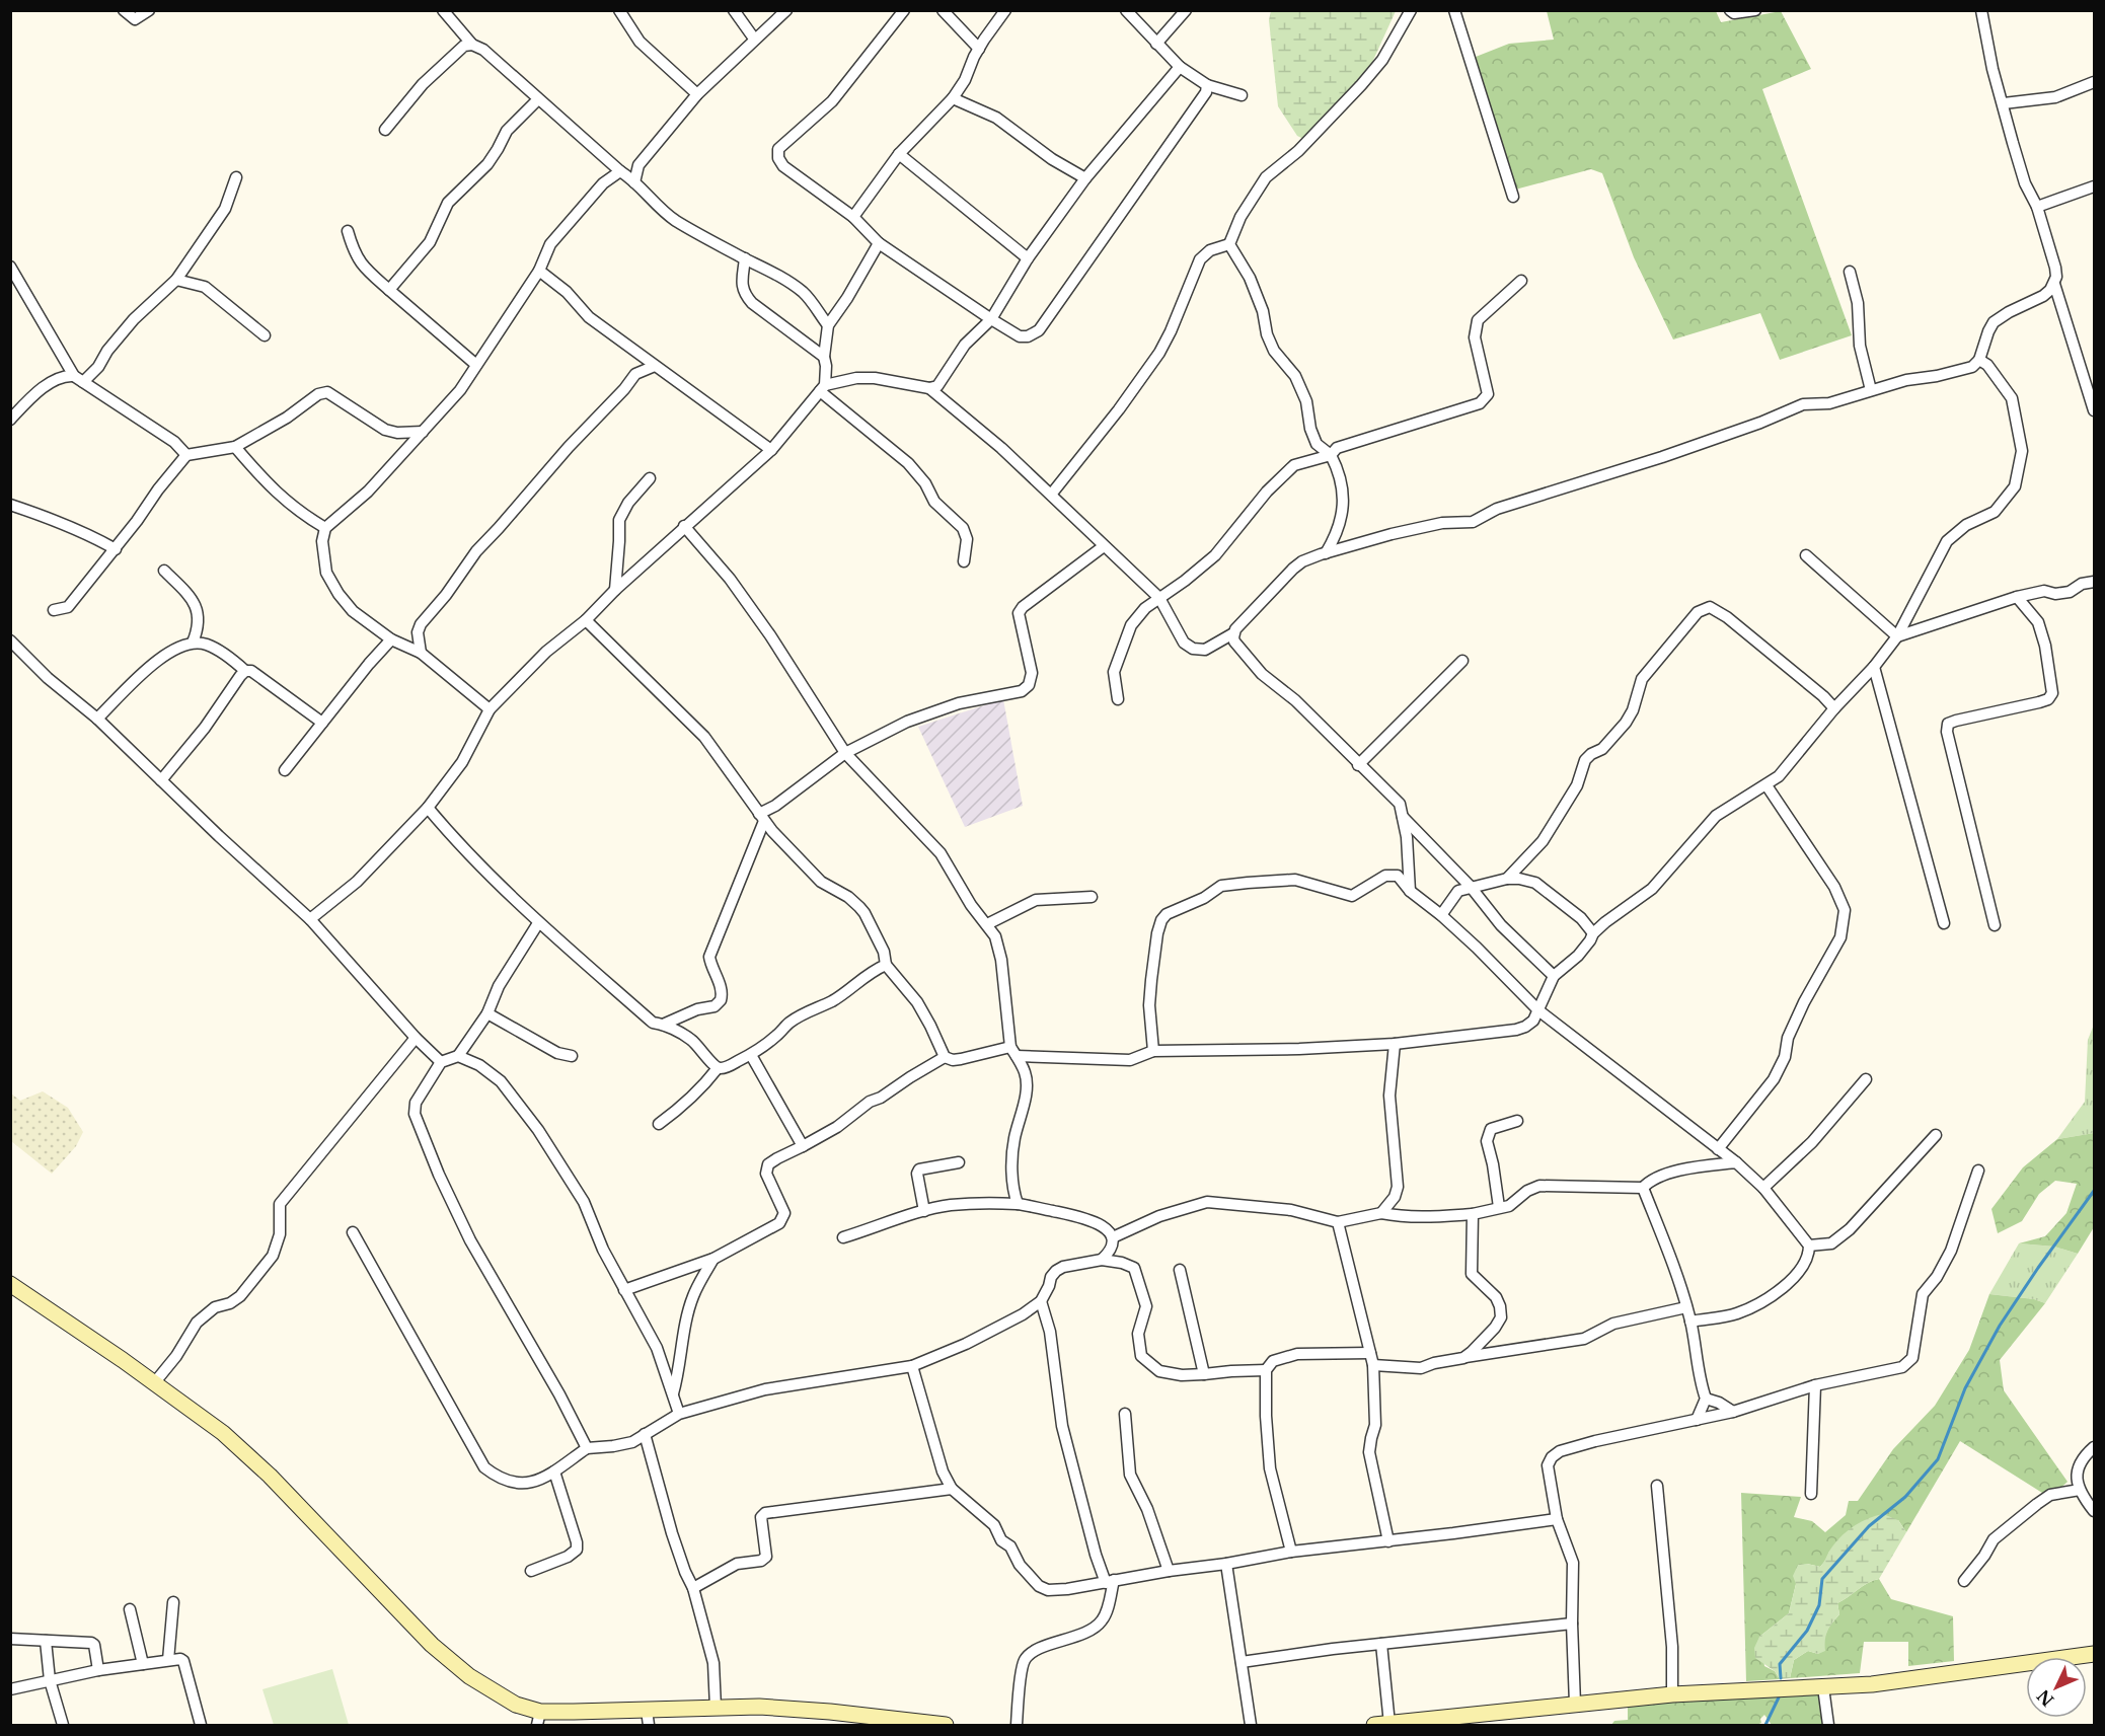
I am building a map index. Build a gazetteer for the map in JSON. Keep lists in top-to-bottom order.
{
  "north": "bottom left"
}
